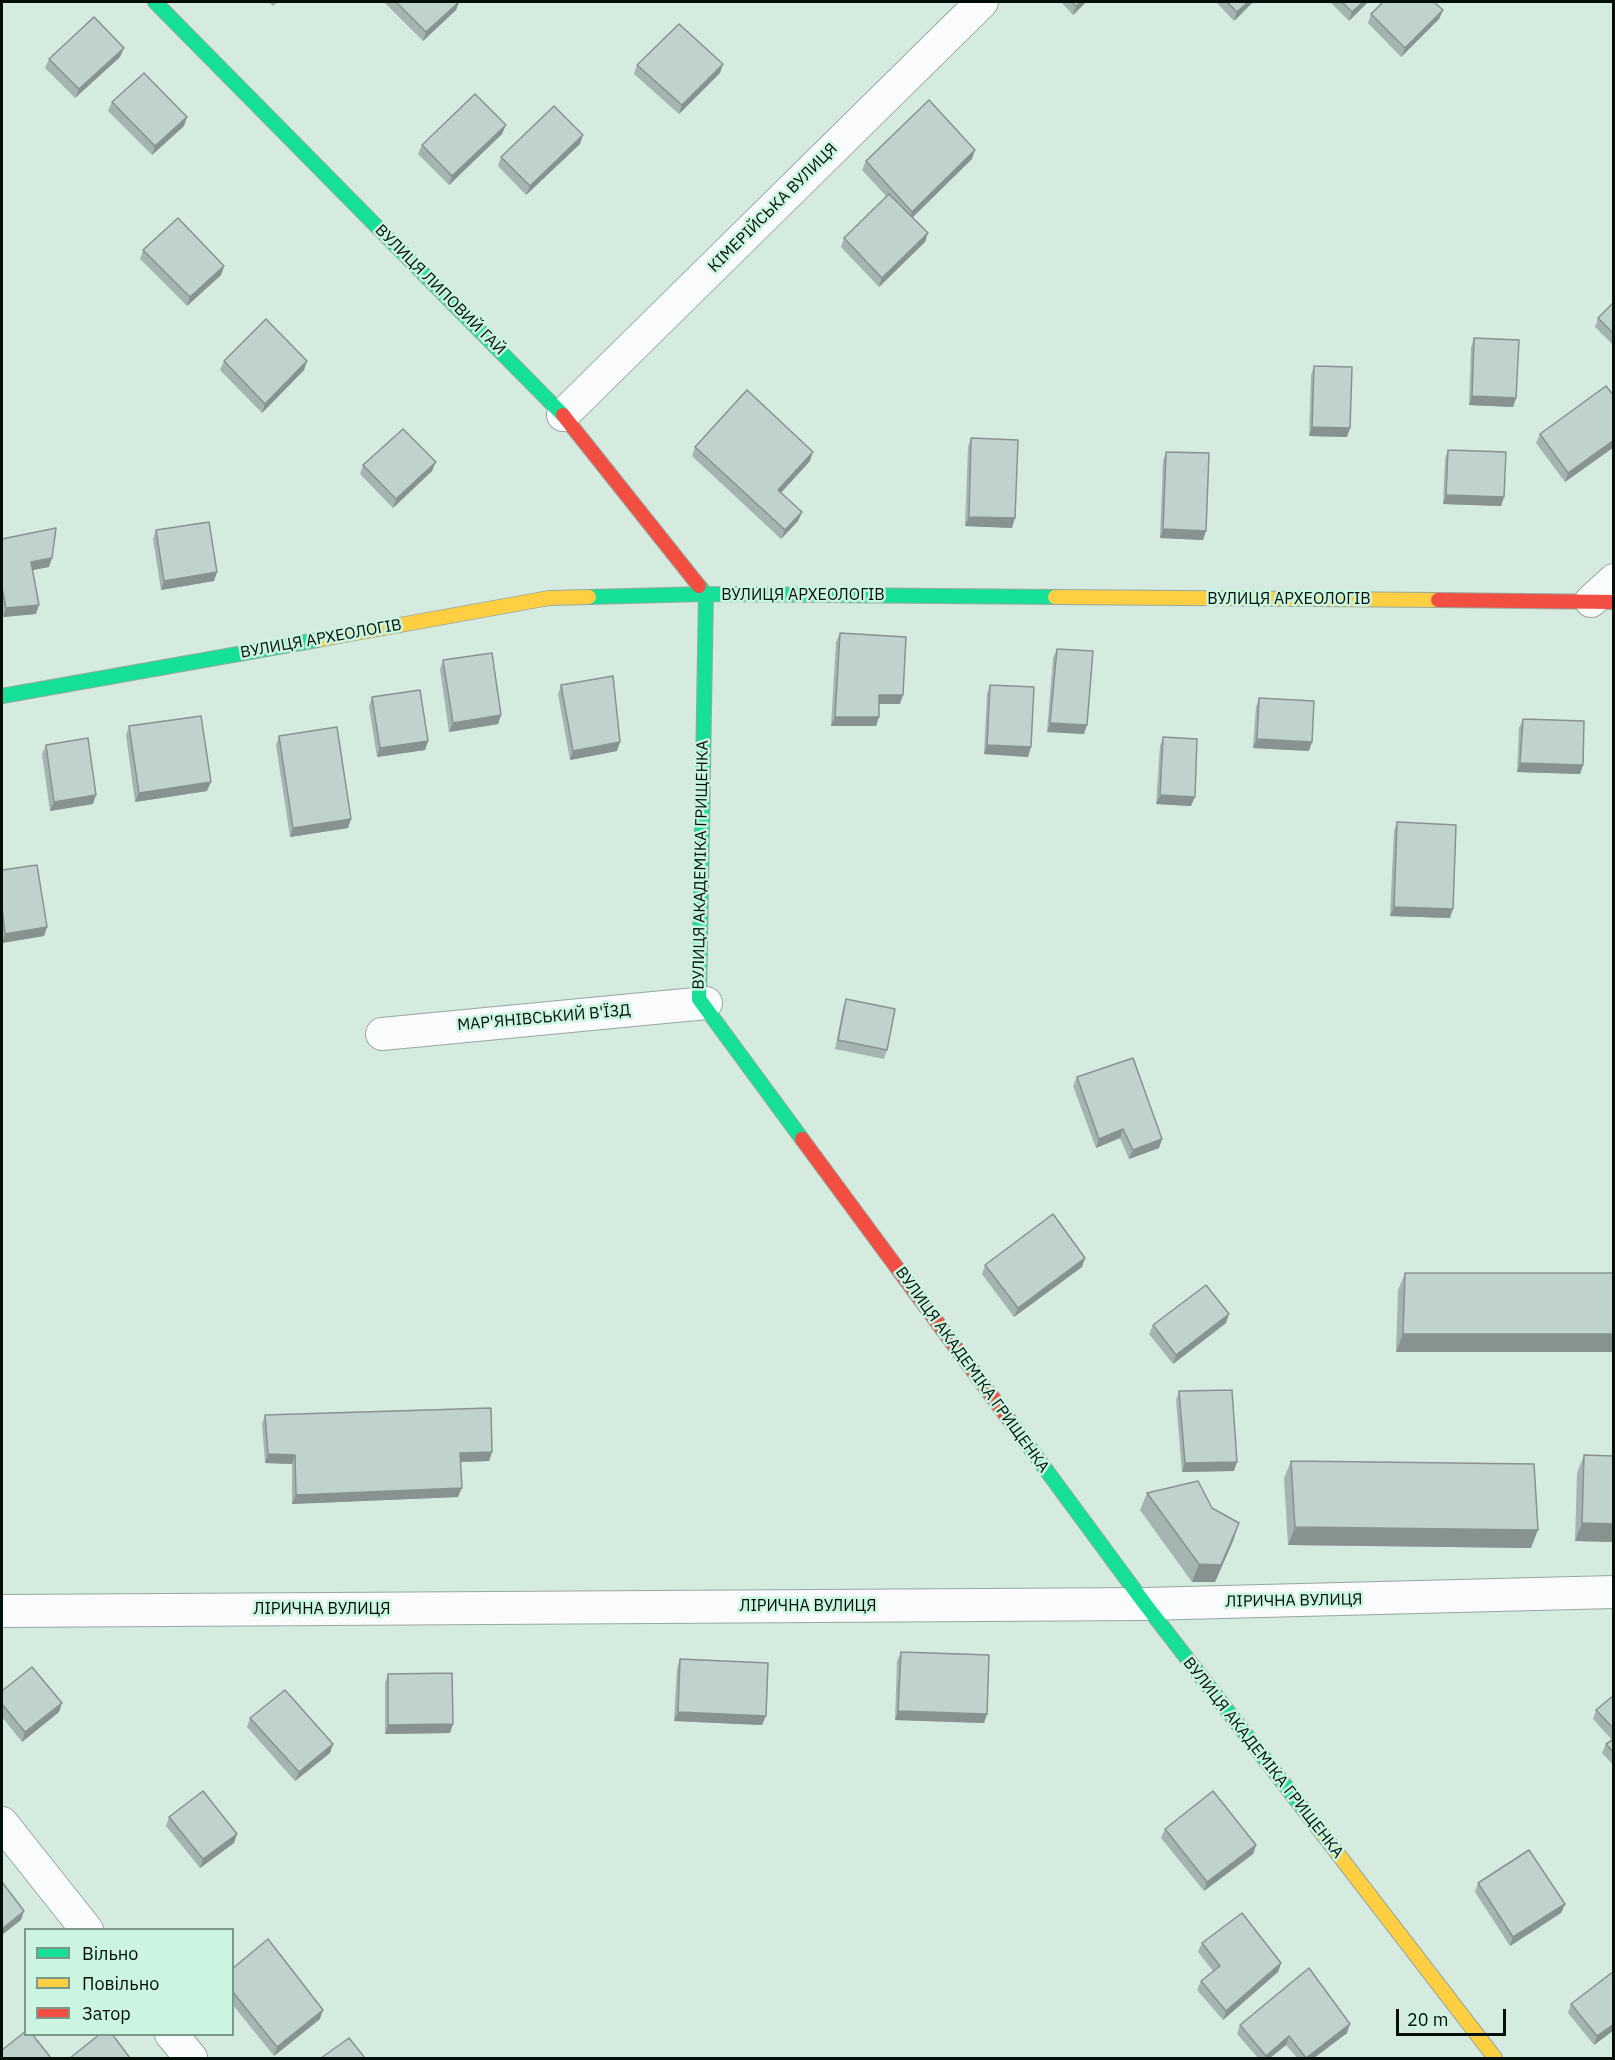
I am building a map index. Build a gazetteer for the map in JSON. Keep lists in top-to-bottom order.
{
  "streets": {
    "street": [
      "КІМЕРІЙСЬКА ВУЛИЦЯ",
      "ВУЛИЦЯ ЛИПОВИЙ ГАЙ",
      "ВУЛИЦЯ АРХЕОЛОГІВ",
      "ВУЛИЦЯ АКАДЕМІКА ГРИЩЕНКА",
      "МАР'ЯНІВСЬКИЙ В'ЇЗД",
      "ЛІРИЧНА ВУЛИЦЯ"
    ]
  },
  "crossings": [
    ["КІМЕРІЙСЬКА ВУЛИЦЯ", "ВУЛИЦЯ ЛИПОВИЙ ГАЙ"],
    ["ВУЛИЦЯ ЛИПОВИЙ ГАЙ", "ВУЛИЦЯ АРХЕОЛОГІВ"],
    ["ВУЛИЦЯ ЛИПОВИЙ ГАЙ", "ВУЛИЦЯ АКАДЕМІКА ГРИЩЕНКА"],
    ["ВУЛИЦЯ АРХЕОЛОГІВ", "ВУЛИЦЯ АКАДЕМІКА ГРИЩЕНКА"],
    ["ВУЛИЦЯ АКАДЕМІКА ГРИЩЕНКА", "МАР'ЯНІВСЬКИЙ В'ЇЗД"],
    ["ВУЛИЦЯ АКАДЕМІКА ГРИЩЕНКА", "ЛІРИЧНА ВУЛИЦЯ"]
  ],
  "legend": ["Вільно", "Повільно", "Затор"],
  "scale_bar": "20 m"
}
